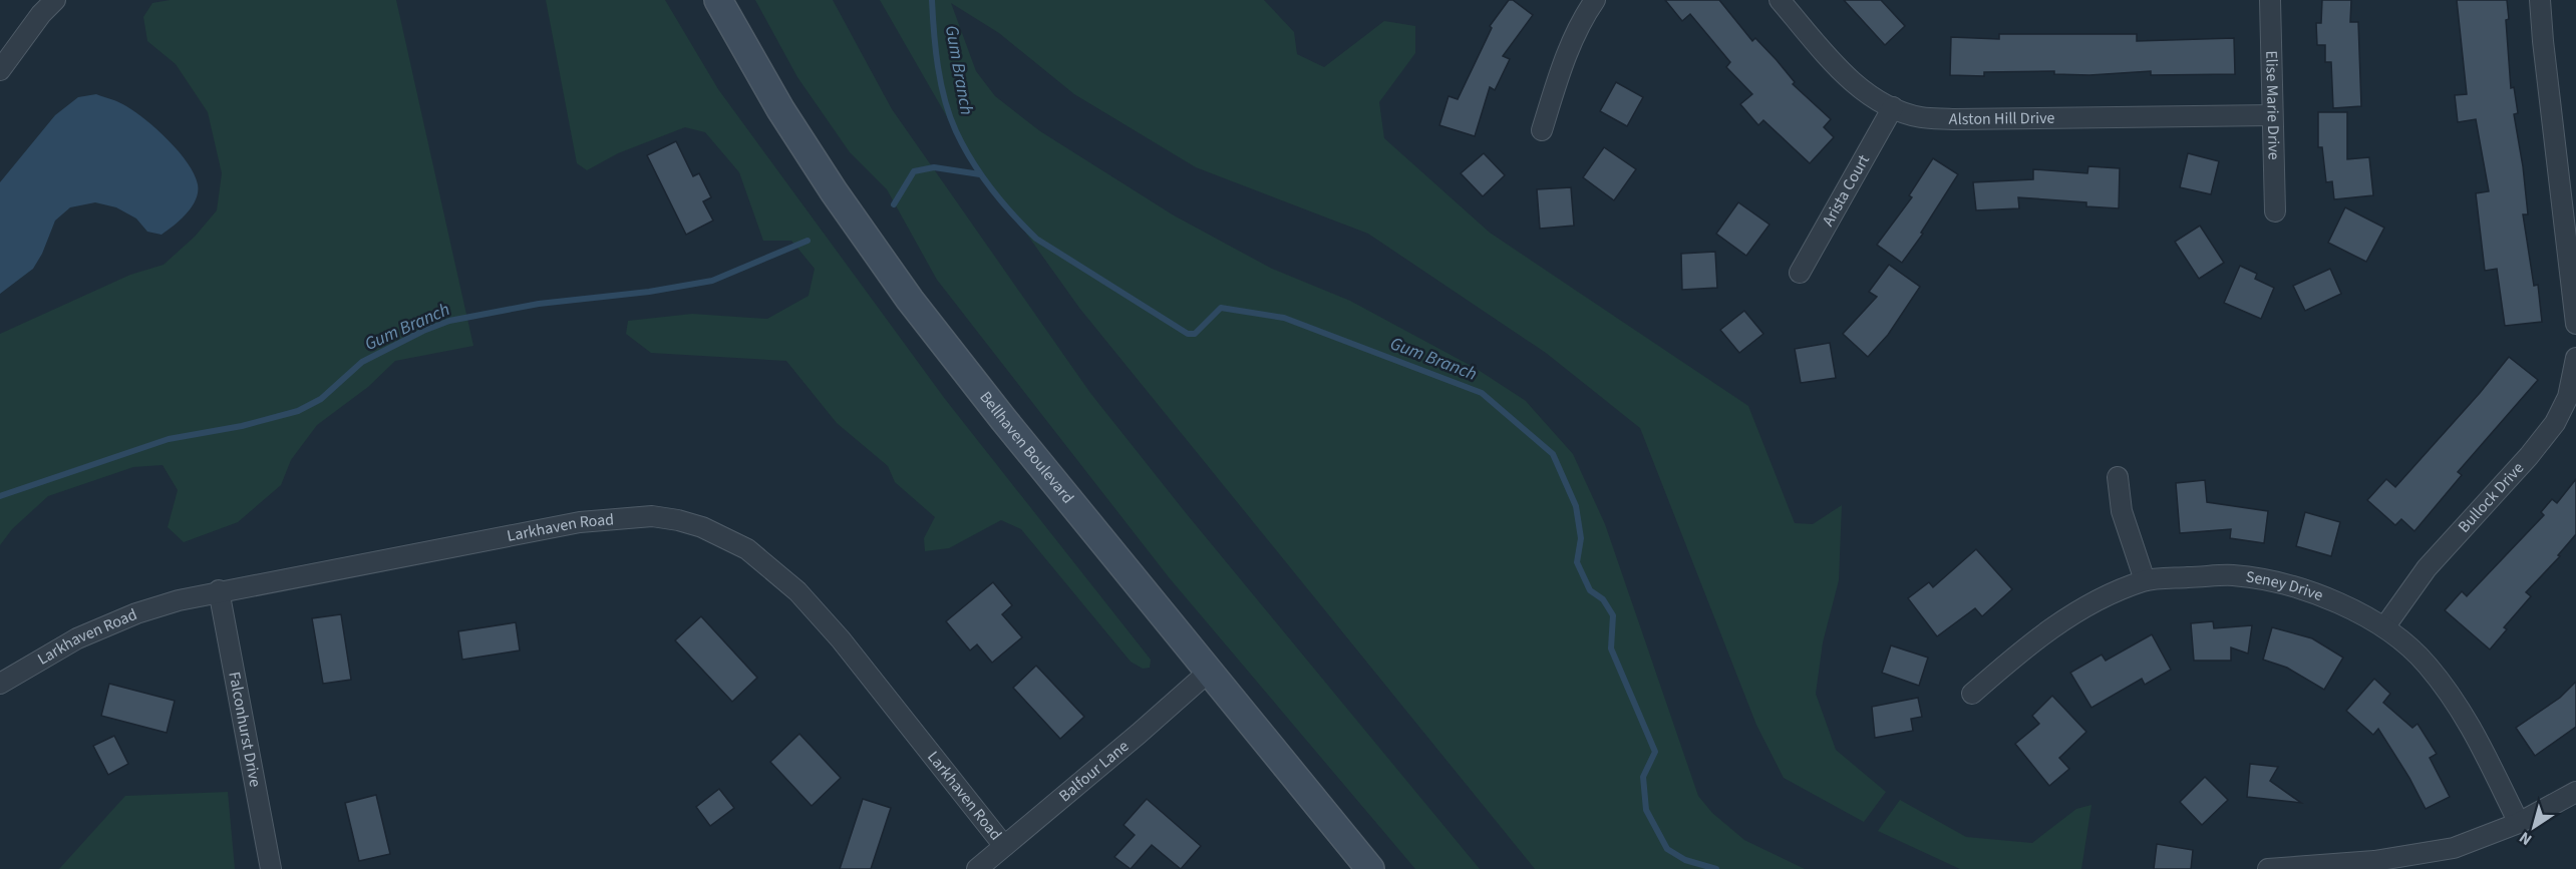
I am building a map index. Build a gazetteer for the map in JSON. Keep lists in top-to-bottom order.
{
  "streets": {
    "main road": ["Bellhaven Boulevard"],
    "street": [
      "Elise Marie Drive",
      "Alston Hill Drive",
      "Arista Court",
      "Bullock Drive",
      "Larkhaven Road",
      "Seney Drive",
      "Falconhurst Drive",
      "Balfour Lane"
    ]
  },
  "crossings": [
    ["Elise Marie Drive", "Alston Hill Drive"],
    ["Alston Hill Drive", "Arista Court"],
    ["Bellhaven Boulevard", "Balfour Lane"],
    ["Bullock Drive", "Seney Drive"],
    ["Larkhaven Road", "Falconhurst Drive"],
    ["Larkhaven Road", "Balfour Lane"]
  ],
  "water": ["Gum Branch"],
  "north": "bottom left"
}
